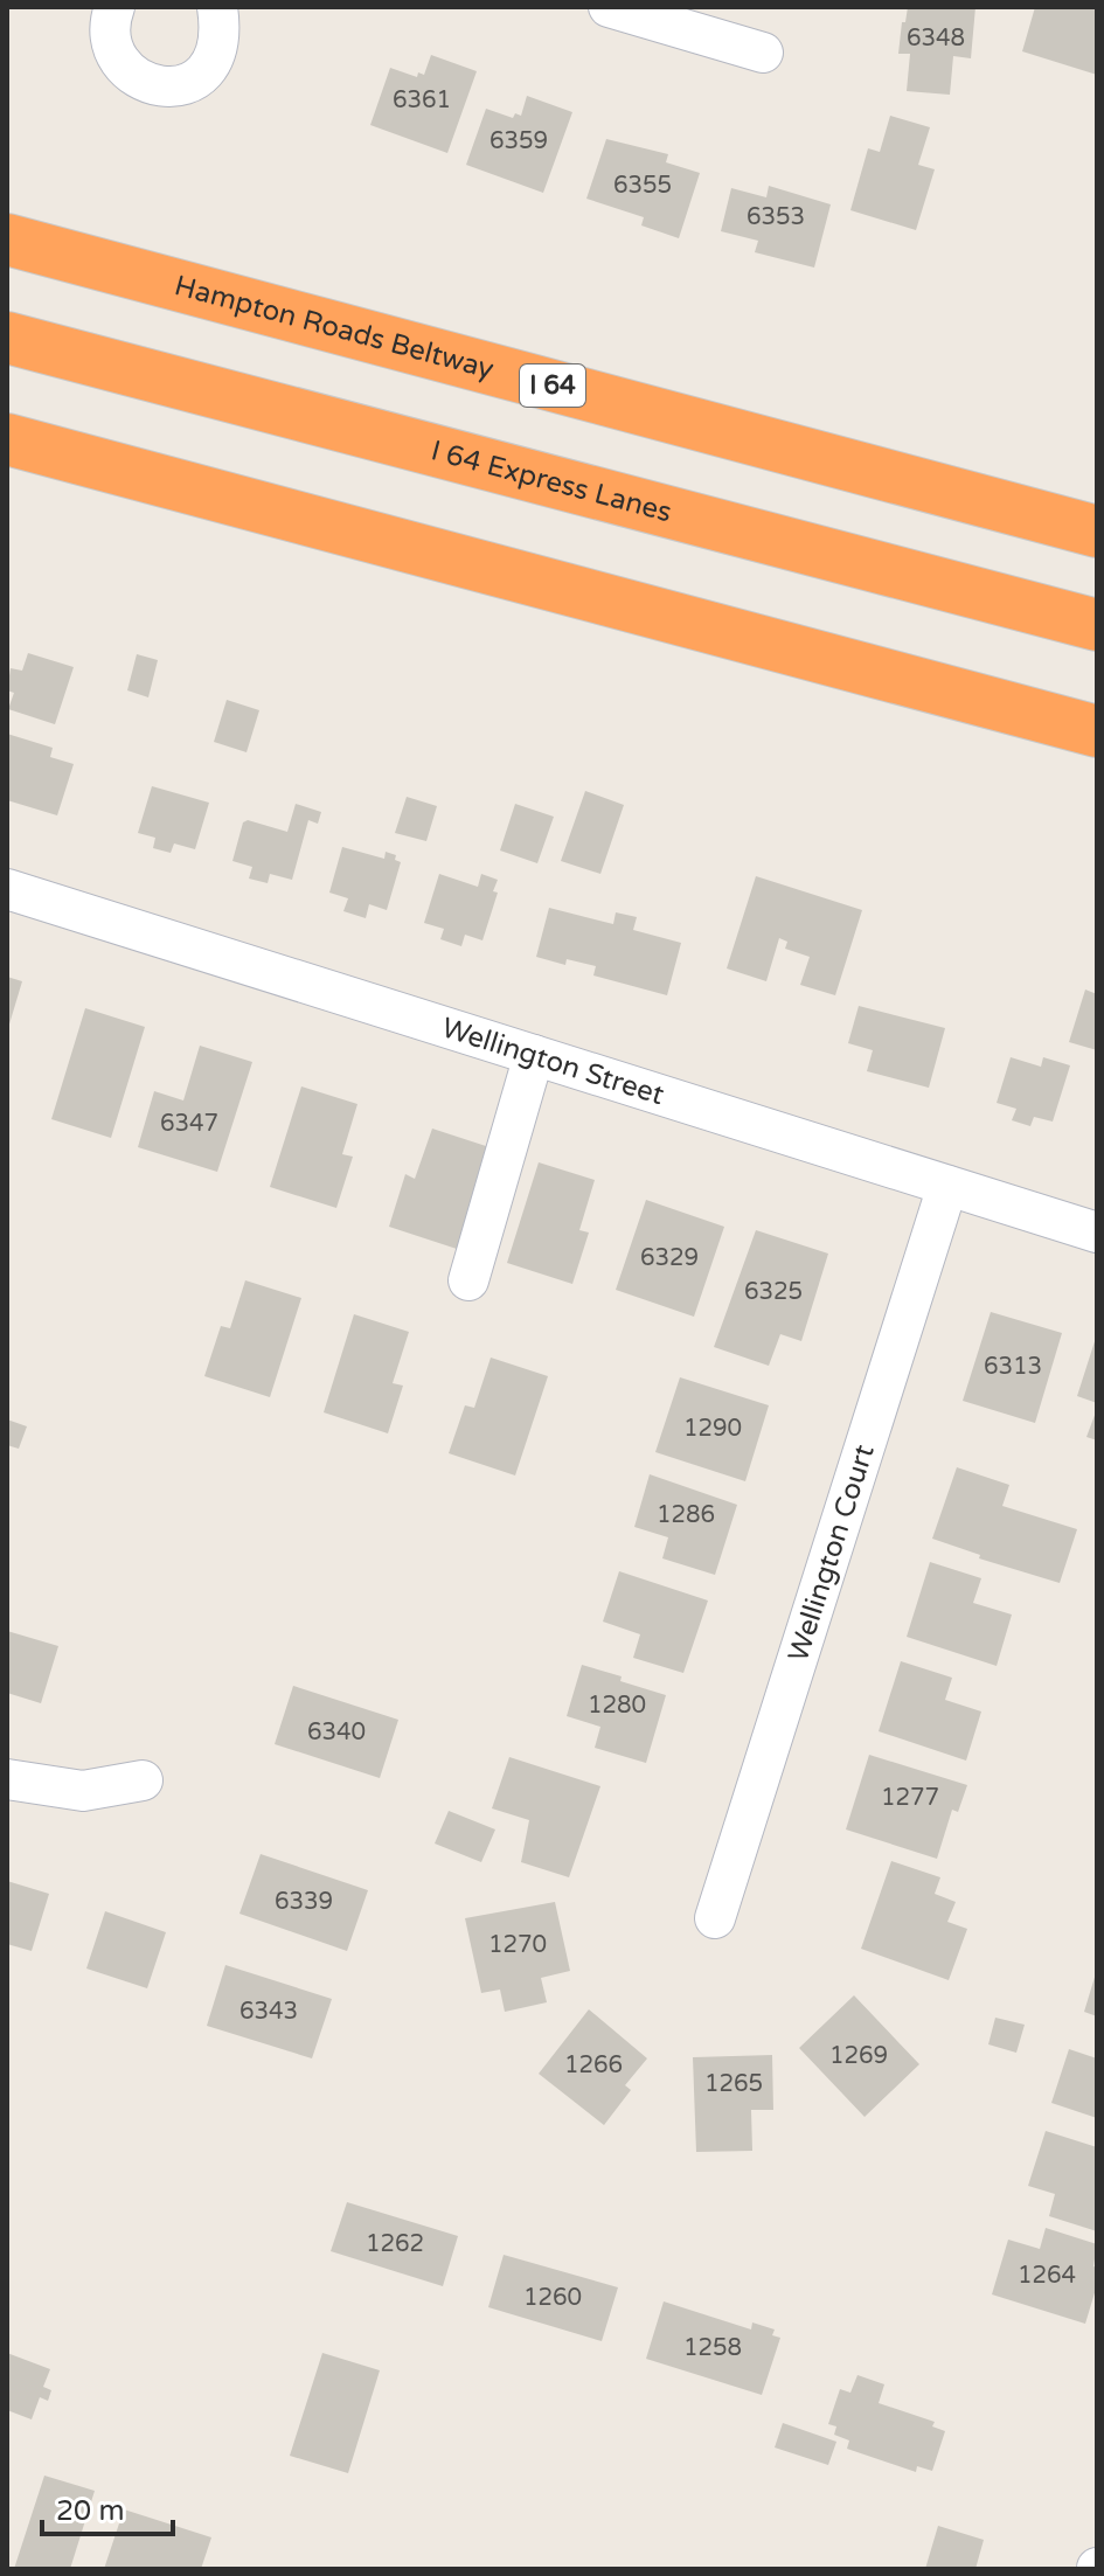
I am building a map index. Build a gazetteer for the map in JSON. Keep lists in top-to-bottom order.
{
  "streets": {
    "highway": ["Hampton Roads Beltway", "I 64", "I 64 Express Lanes"],
    "street": ["Wellington Street", "Wellington Court"]
  },
  "crossings": [
    ["Wellington Street", "Wellington Court"]
  ],
  "house_numbers": [
    "6348",
    "6361",
    "6359",
    "6355",
    "6353",
    "6347",
    "6329",
    "6325",
    "6313",
    "1290",
    "1286",
    "1280",
    "6340",
    "1277",
    "6339",
    "1270",
    "6343",
    "1269",
    "1266",
    "1265",
    "1262",
    "1264",
    "1260",
    "1258"
  ],
  "scale_bar": "20 m"
}
